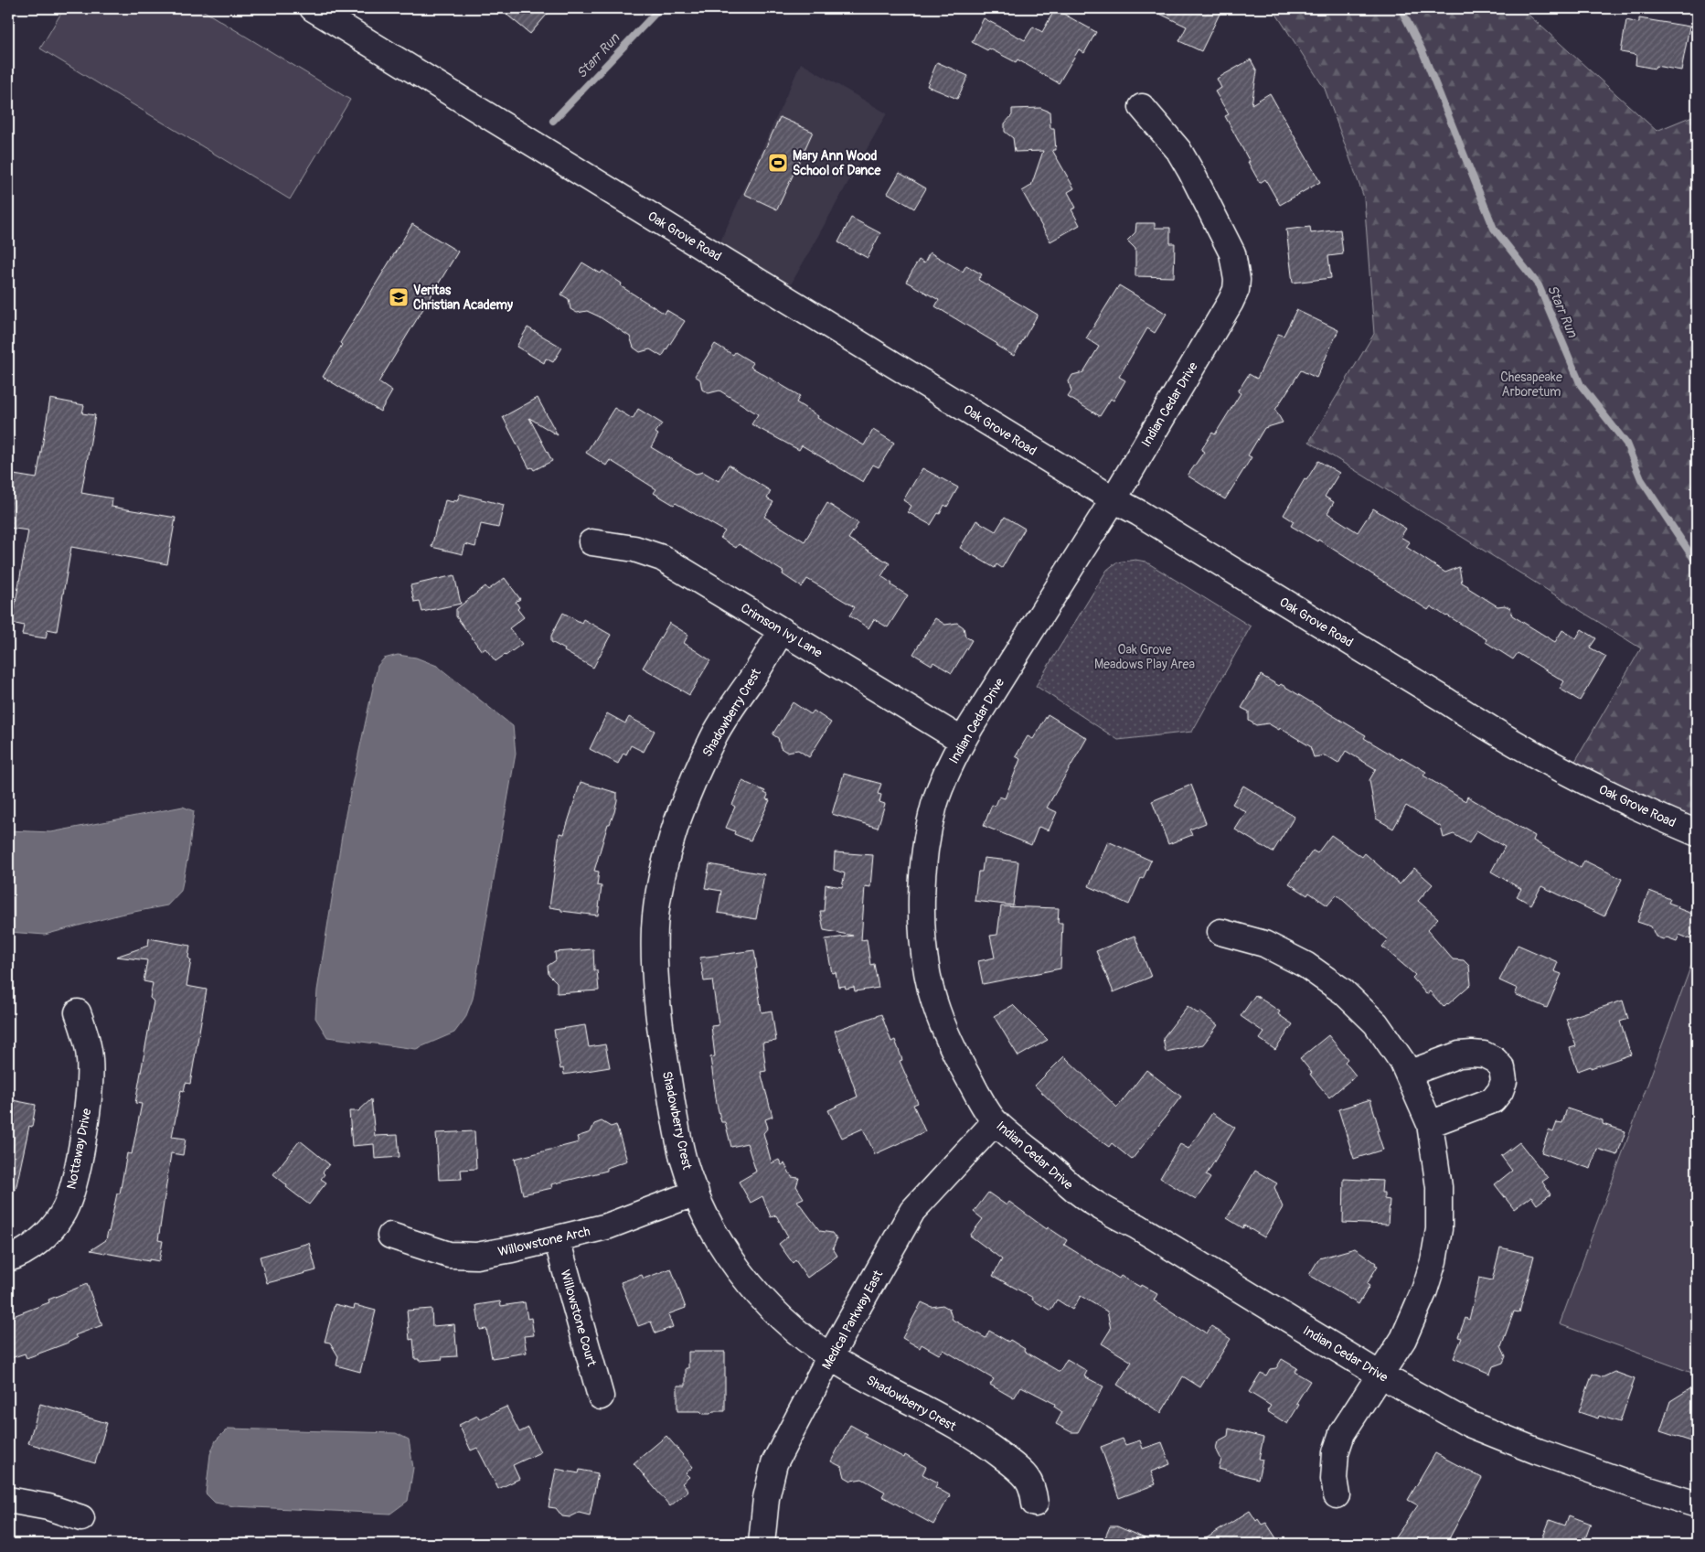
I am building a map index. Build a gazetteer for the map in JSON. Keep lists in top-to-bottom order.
{
  "streets": {
    "street": [
      "Oak Grove Road",
      "Indian Cedar Drive",
      "Crimson Ivy Lane",
      "Shadowberry Crest",
      "Nottaway Drive",
      "Willowstone Arch",
      "Willowstone Court",
      "Medical Parkway East"
    ]
  },
  "crossings": [
    ["Oak Grove Road", "Indian Cedar Drive"],
    ["Indian Cedar Drive", "Crimson Ivy Lane"],
    ["Indian Cedar Drive", "Medical Parkway East"],
    ["Crimson Ivy Lane", "Shadowberry Crest"],
    ["Shadowberry Crest", "Willowstone Arch"],
    ["Shadowberry Crest", "Medical Parkway East"],
    ["Willowstone Arch", "Willowstone Court"]
  ],
  "water": ["Starr Run"],
  "parks": ["Chesapeake Arboretum", "Oak Grove Meadows Play Area"],
  "places": {
    "sports": ["Mary Ann Wood School of Dance"],
    "school or university": ["Veritas Christian Academy"]
  }
}
